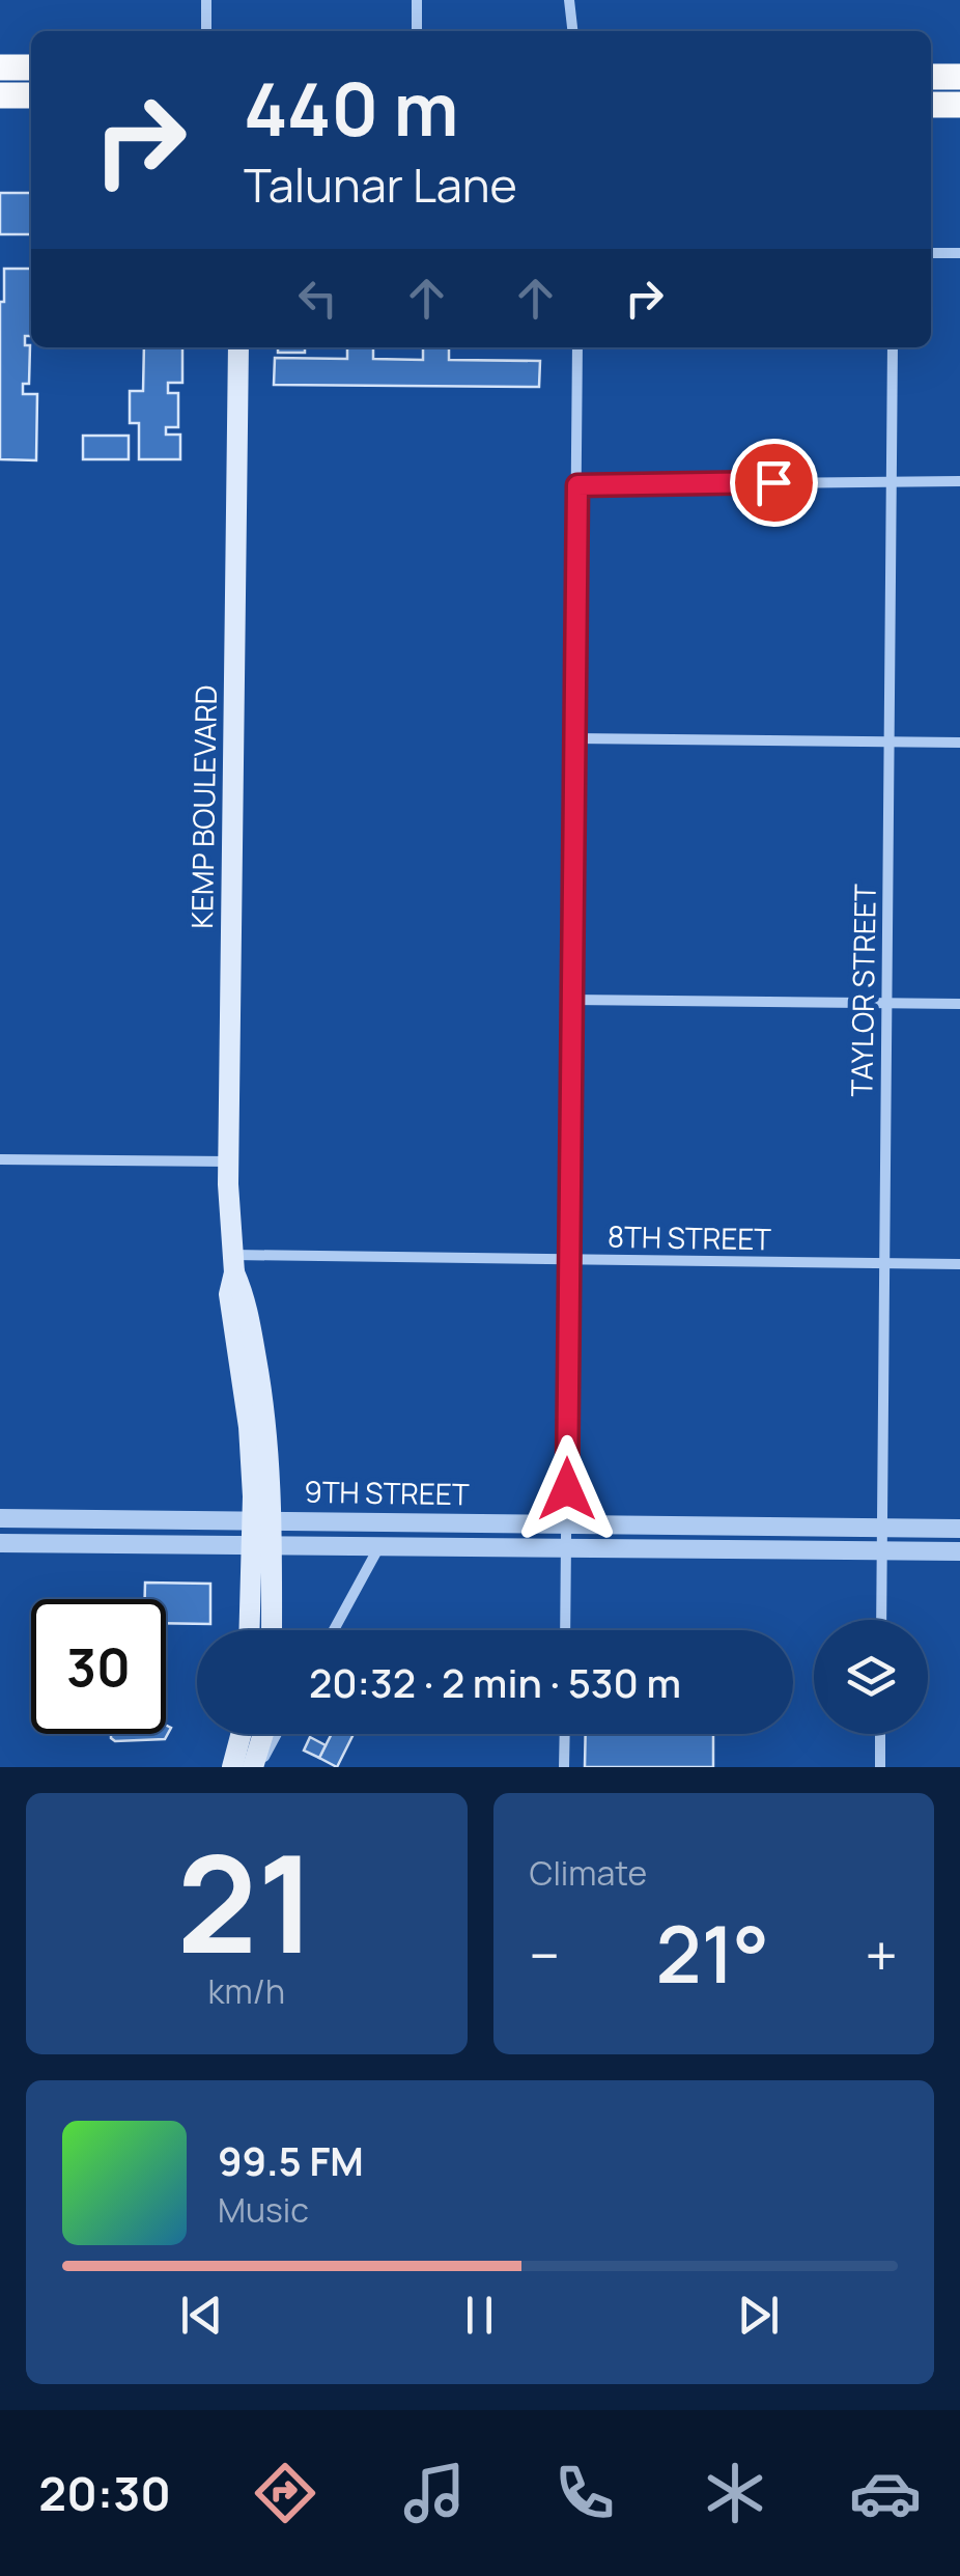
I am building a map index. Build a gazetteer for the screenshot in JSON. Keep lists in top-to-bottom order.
{
  "streets": {
    "main road": ["KEMP BOULEVARD"],
    "street": ["TAYLOR STREET", "8TH STREET", "9TH STREET"]
  },
  "crossings": [
    ["KEMP BOULEVARD", "8TH STREET"],
    ["KEMP BOULEVARD", "9TH STREET"],
    ["TAYLOR STREET", "8TH STREET"],
    ["TAYLOR STREET", "9TH STREET"]
  ],
  "page": {
    "turn": ["440 m", "Talunar Lane"],
    "limit": "30",
    "trip": "20:32 · 2 min · 530 m",
    "tile": [
      ["21", "km/h"],
      "Climate"
    ],
    "heat": ["−", "21°", "+"],
    "song": ["99.5 FM", "Music"],
    "tabs": "20:30"
  }
}
